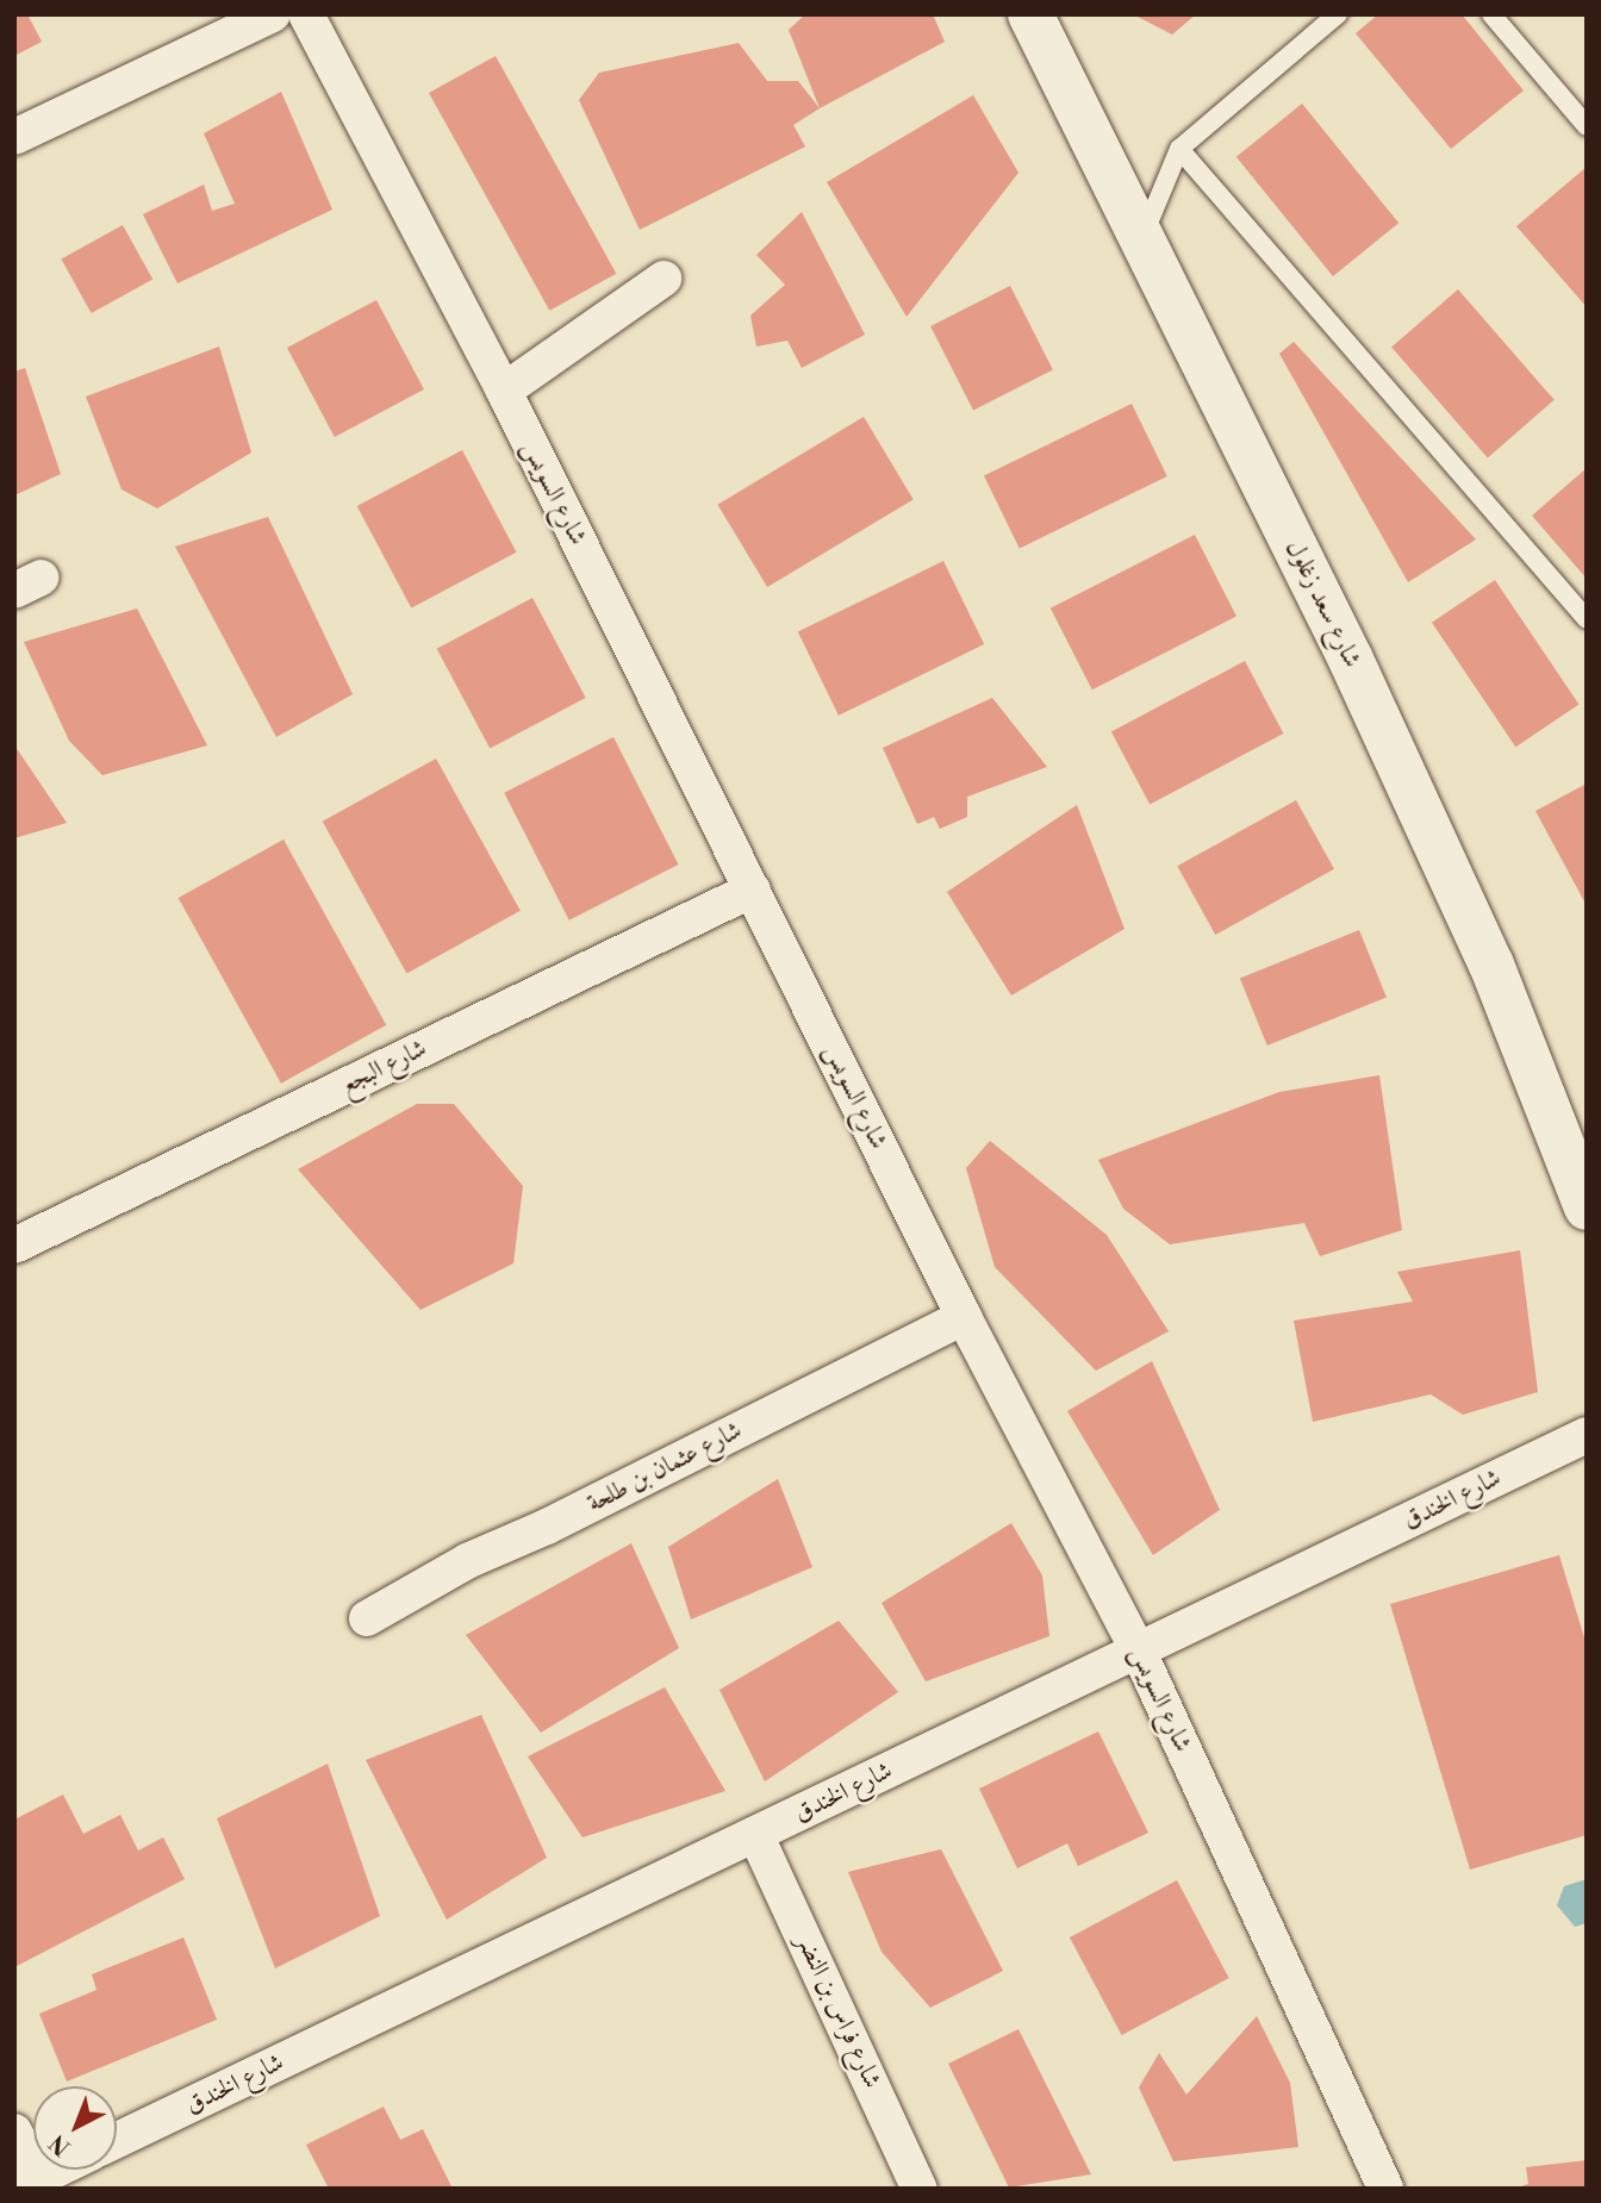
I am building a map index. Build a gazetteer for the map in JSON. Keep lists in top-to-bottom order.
{
  "streets": {
    "main road": ["شارع سعد زغلول"],
    "street": [
      "شارع السويس",
      "شارع البجع",
      "شارع عثمان بن طلحة",
      "شارع الخندق",
      "شارع فراس بن النضر"
    ]
  },
  "crossings": [
    ["شارع السويس", "شارع البجع"],
    ["شارع السويس", "شارع عثمان بن طلحة"],
    ["شارع السويس", "شارع الخندق"],
    ["شارع الخندق", "شارع فراس بن النضر"]
  ],
  "north": "bottom left"
}
